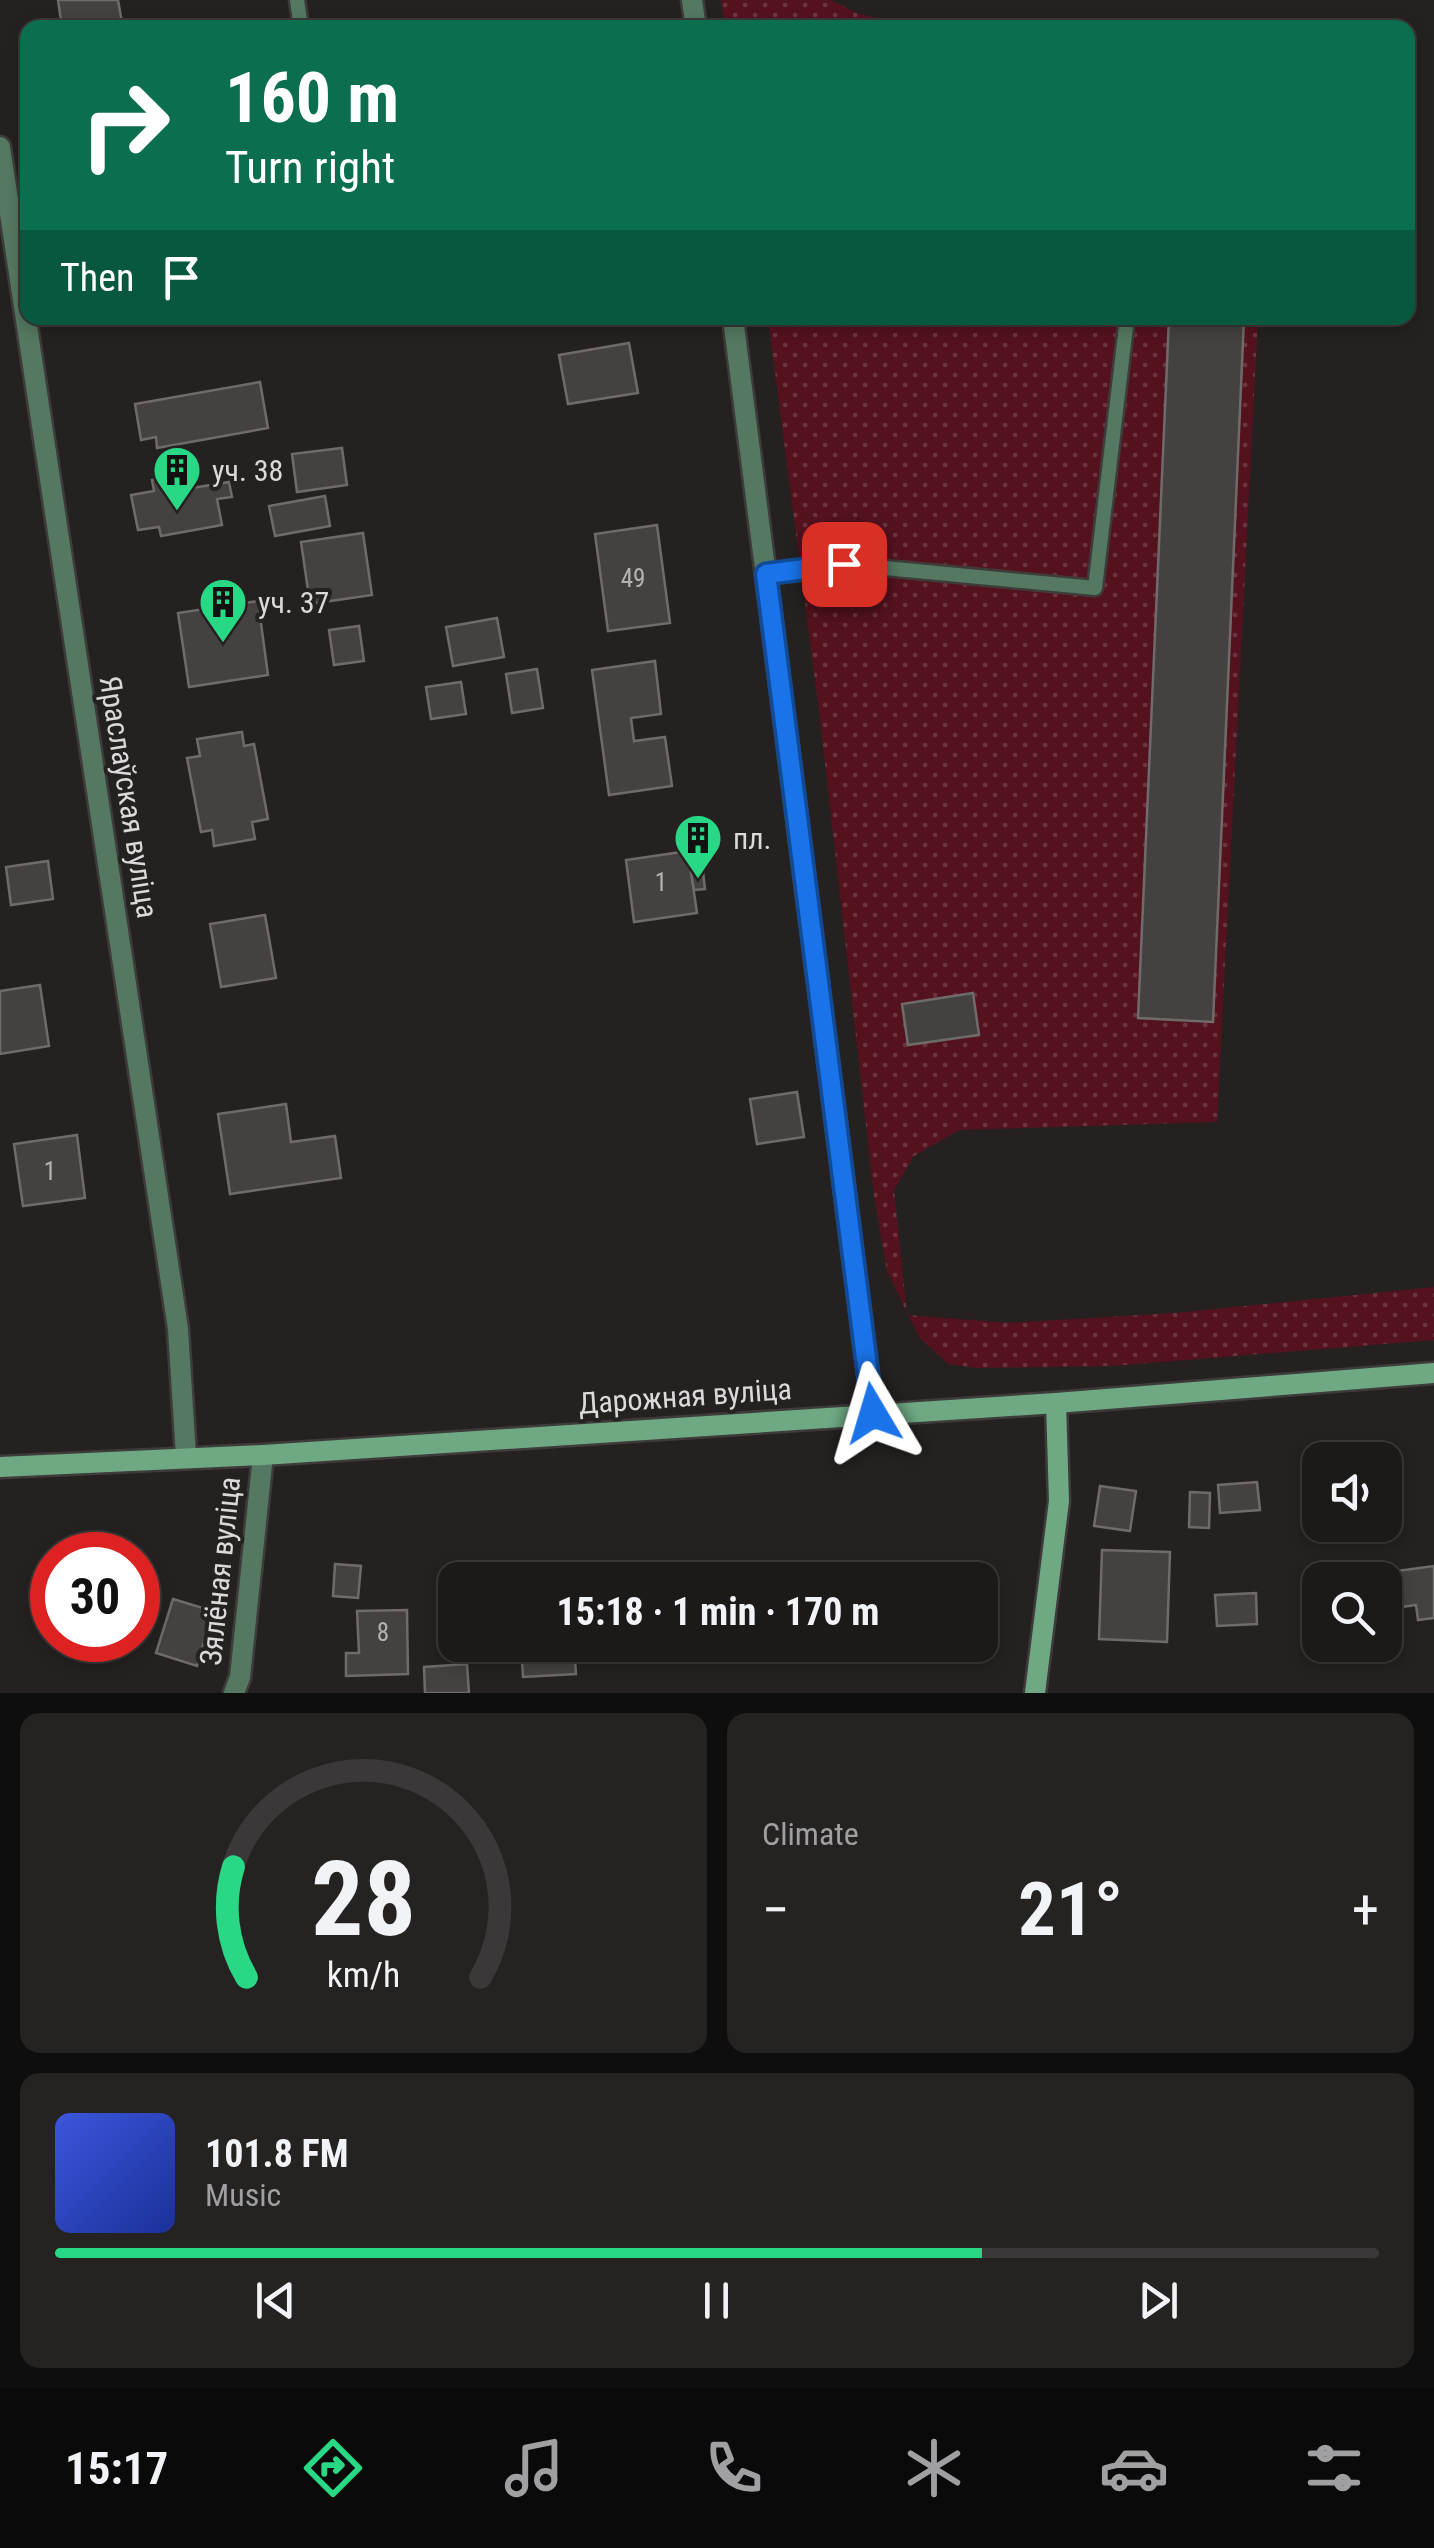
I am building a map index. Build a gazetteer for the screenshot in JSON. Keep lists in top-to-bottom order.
{
  "streets": {
    "main road": ["Дарожная вуліца"],
    "street": ["Яраслаўская вуліца", "Зялёная вуліца"]
  },
  "crossings": [
    ["Яраслаўская вуліца", "Дарожная вуліца"],
    ["Дарожная вуліца", "Зялёная вуліца"]
  ],
  "places": {
    "building": ["уч. 38", "уч. 37", "пл."]
  },
  "house_numbers": [
    "49",
    "1",
    "1",
    "8"
  ],
  "page": {
    "turn": ["160 m", "Turn right"],
    "then": "Then",
    "limit": "30",
    "trip": "15:18 · 1 min · 170 m",
    "tile": "Climate",
    "heat": ["−", "21°", "+"],
    "song": ["101.8 FM", "Music"],
    "tabs": "15:17",
    "gauge": ["28", "km/h"]
  }
}
